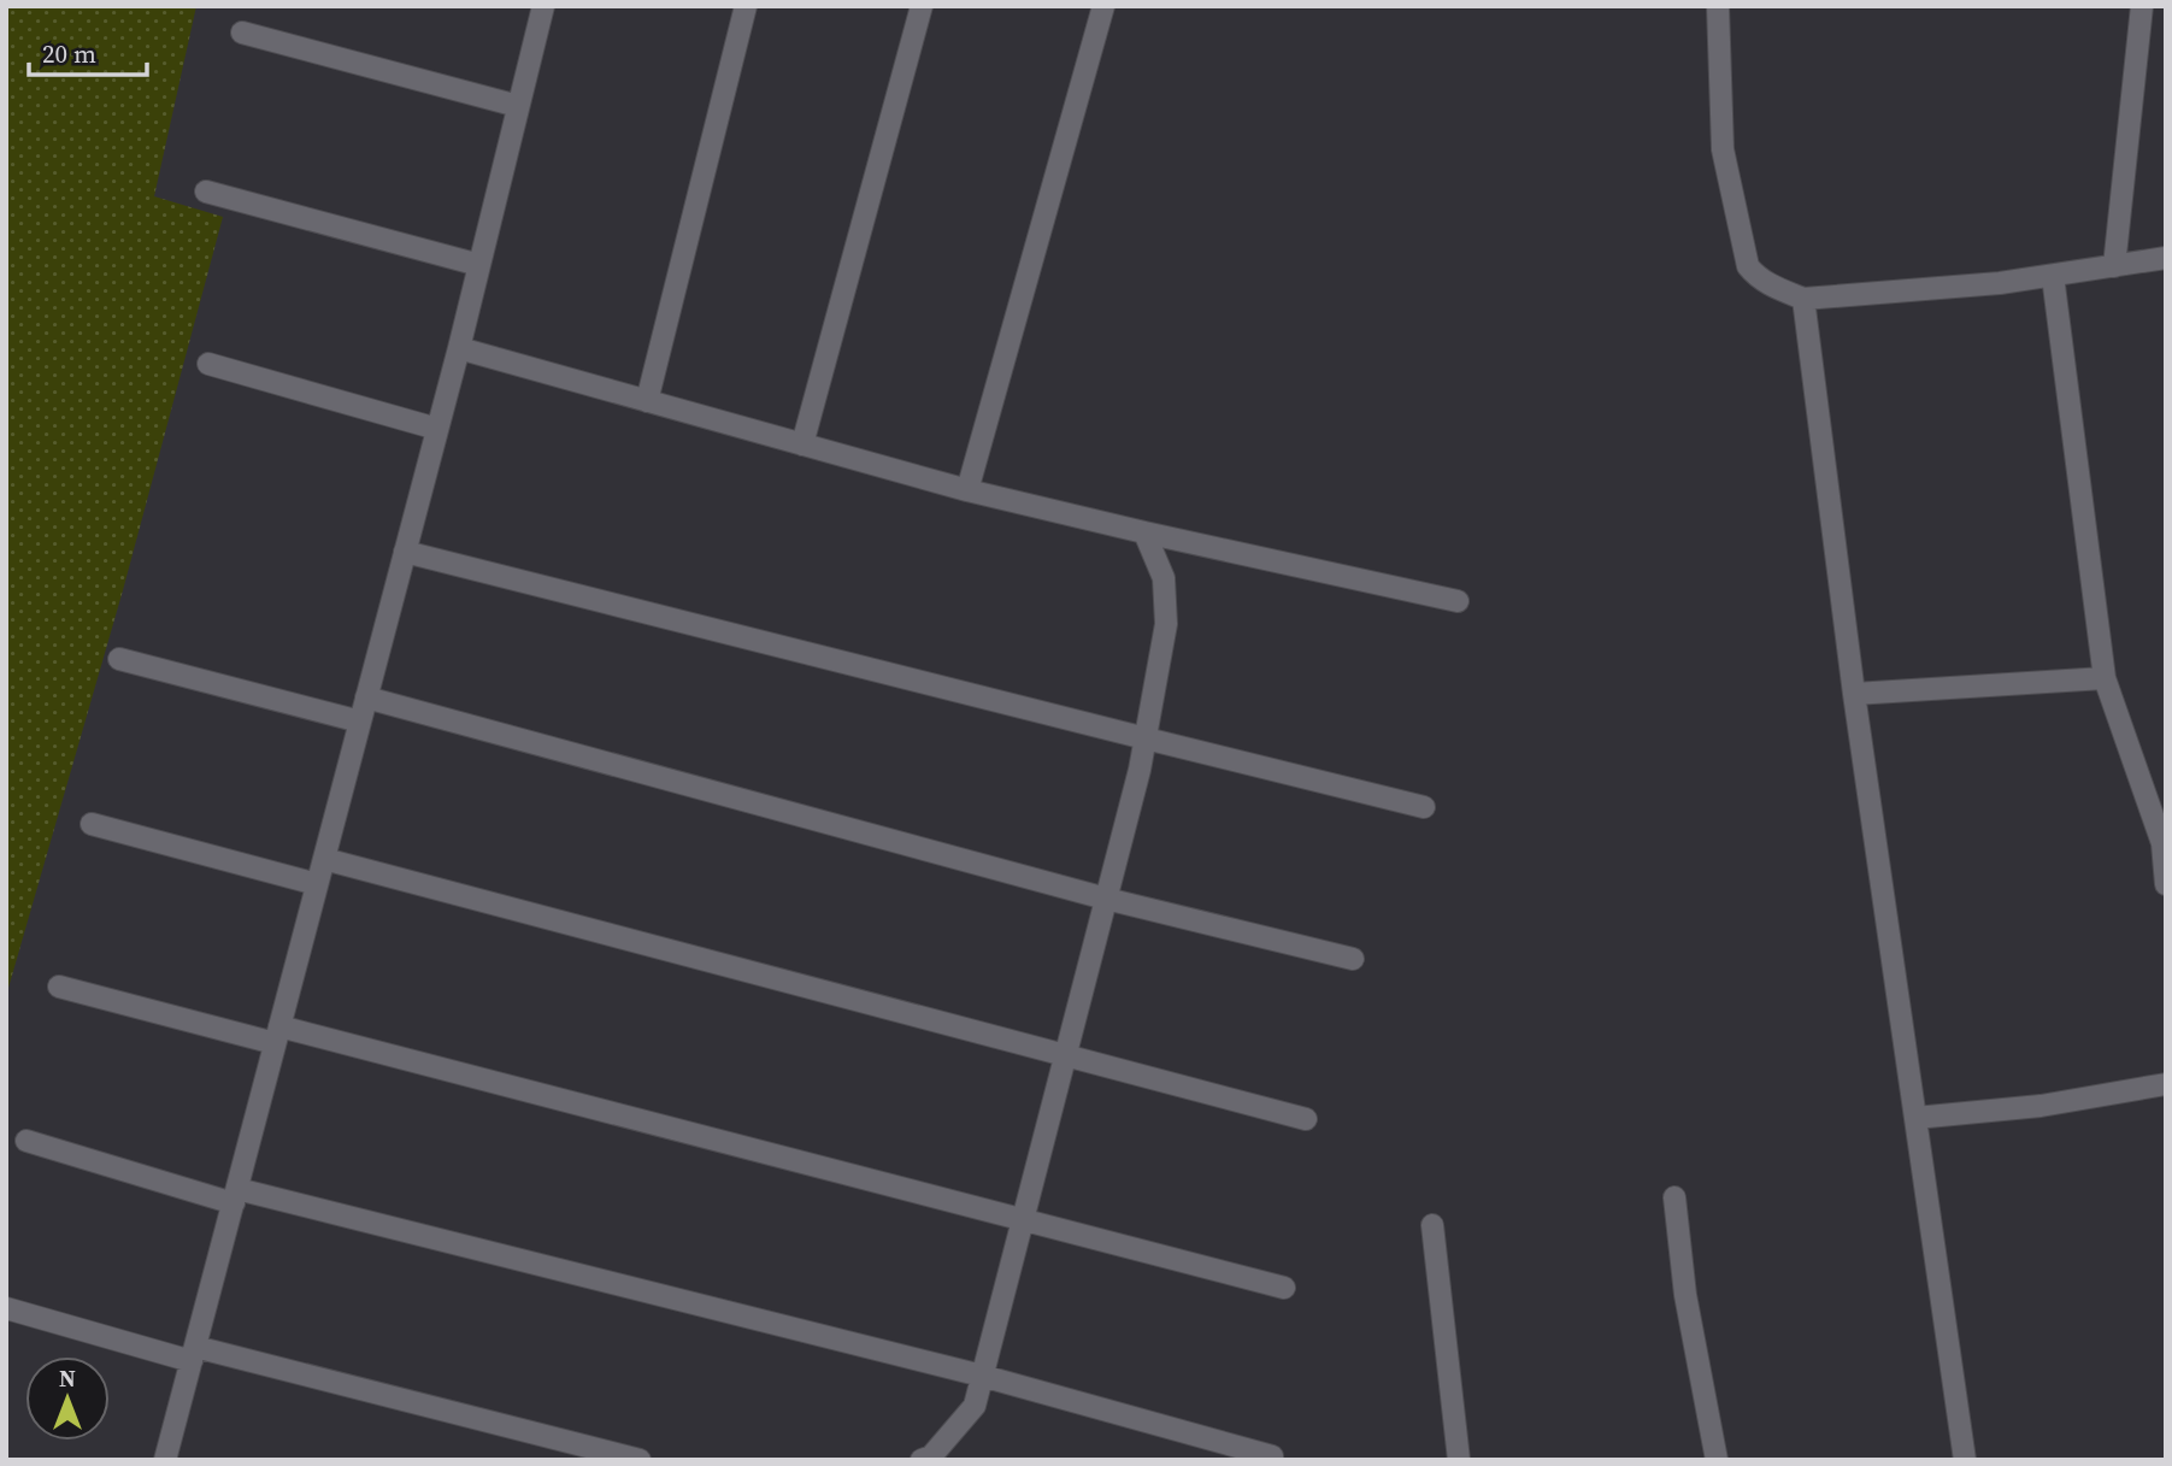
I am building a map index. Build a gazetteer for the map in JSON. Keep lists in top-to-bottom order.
{
  "scale_bar": "20 m",
  "north": "top"
}
